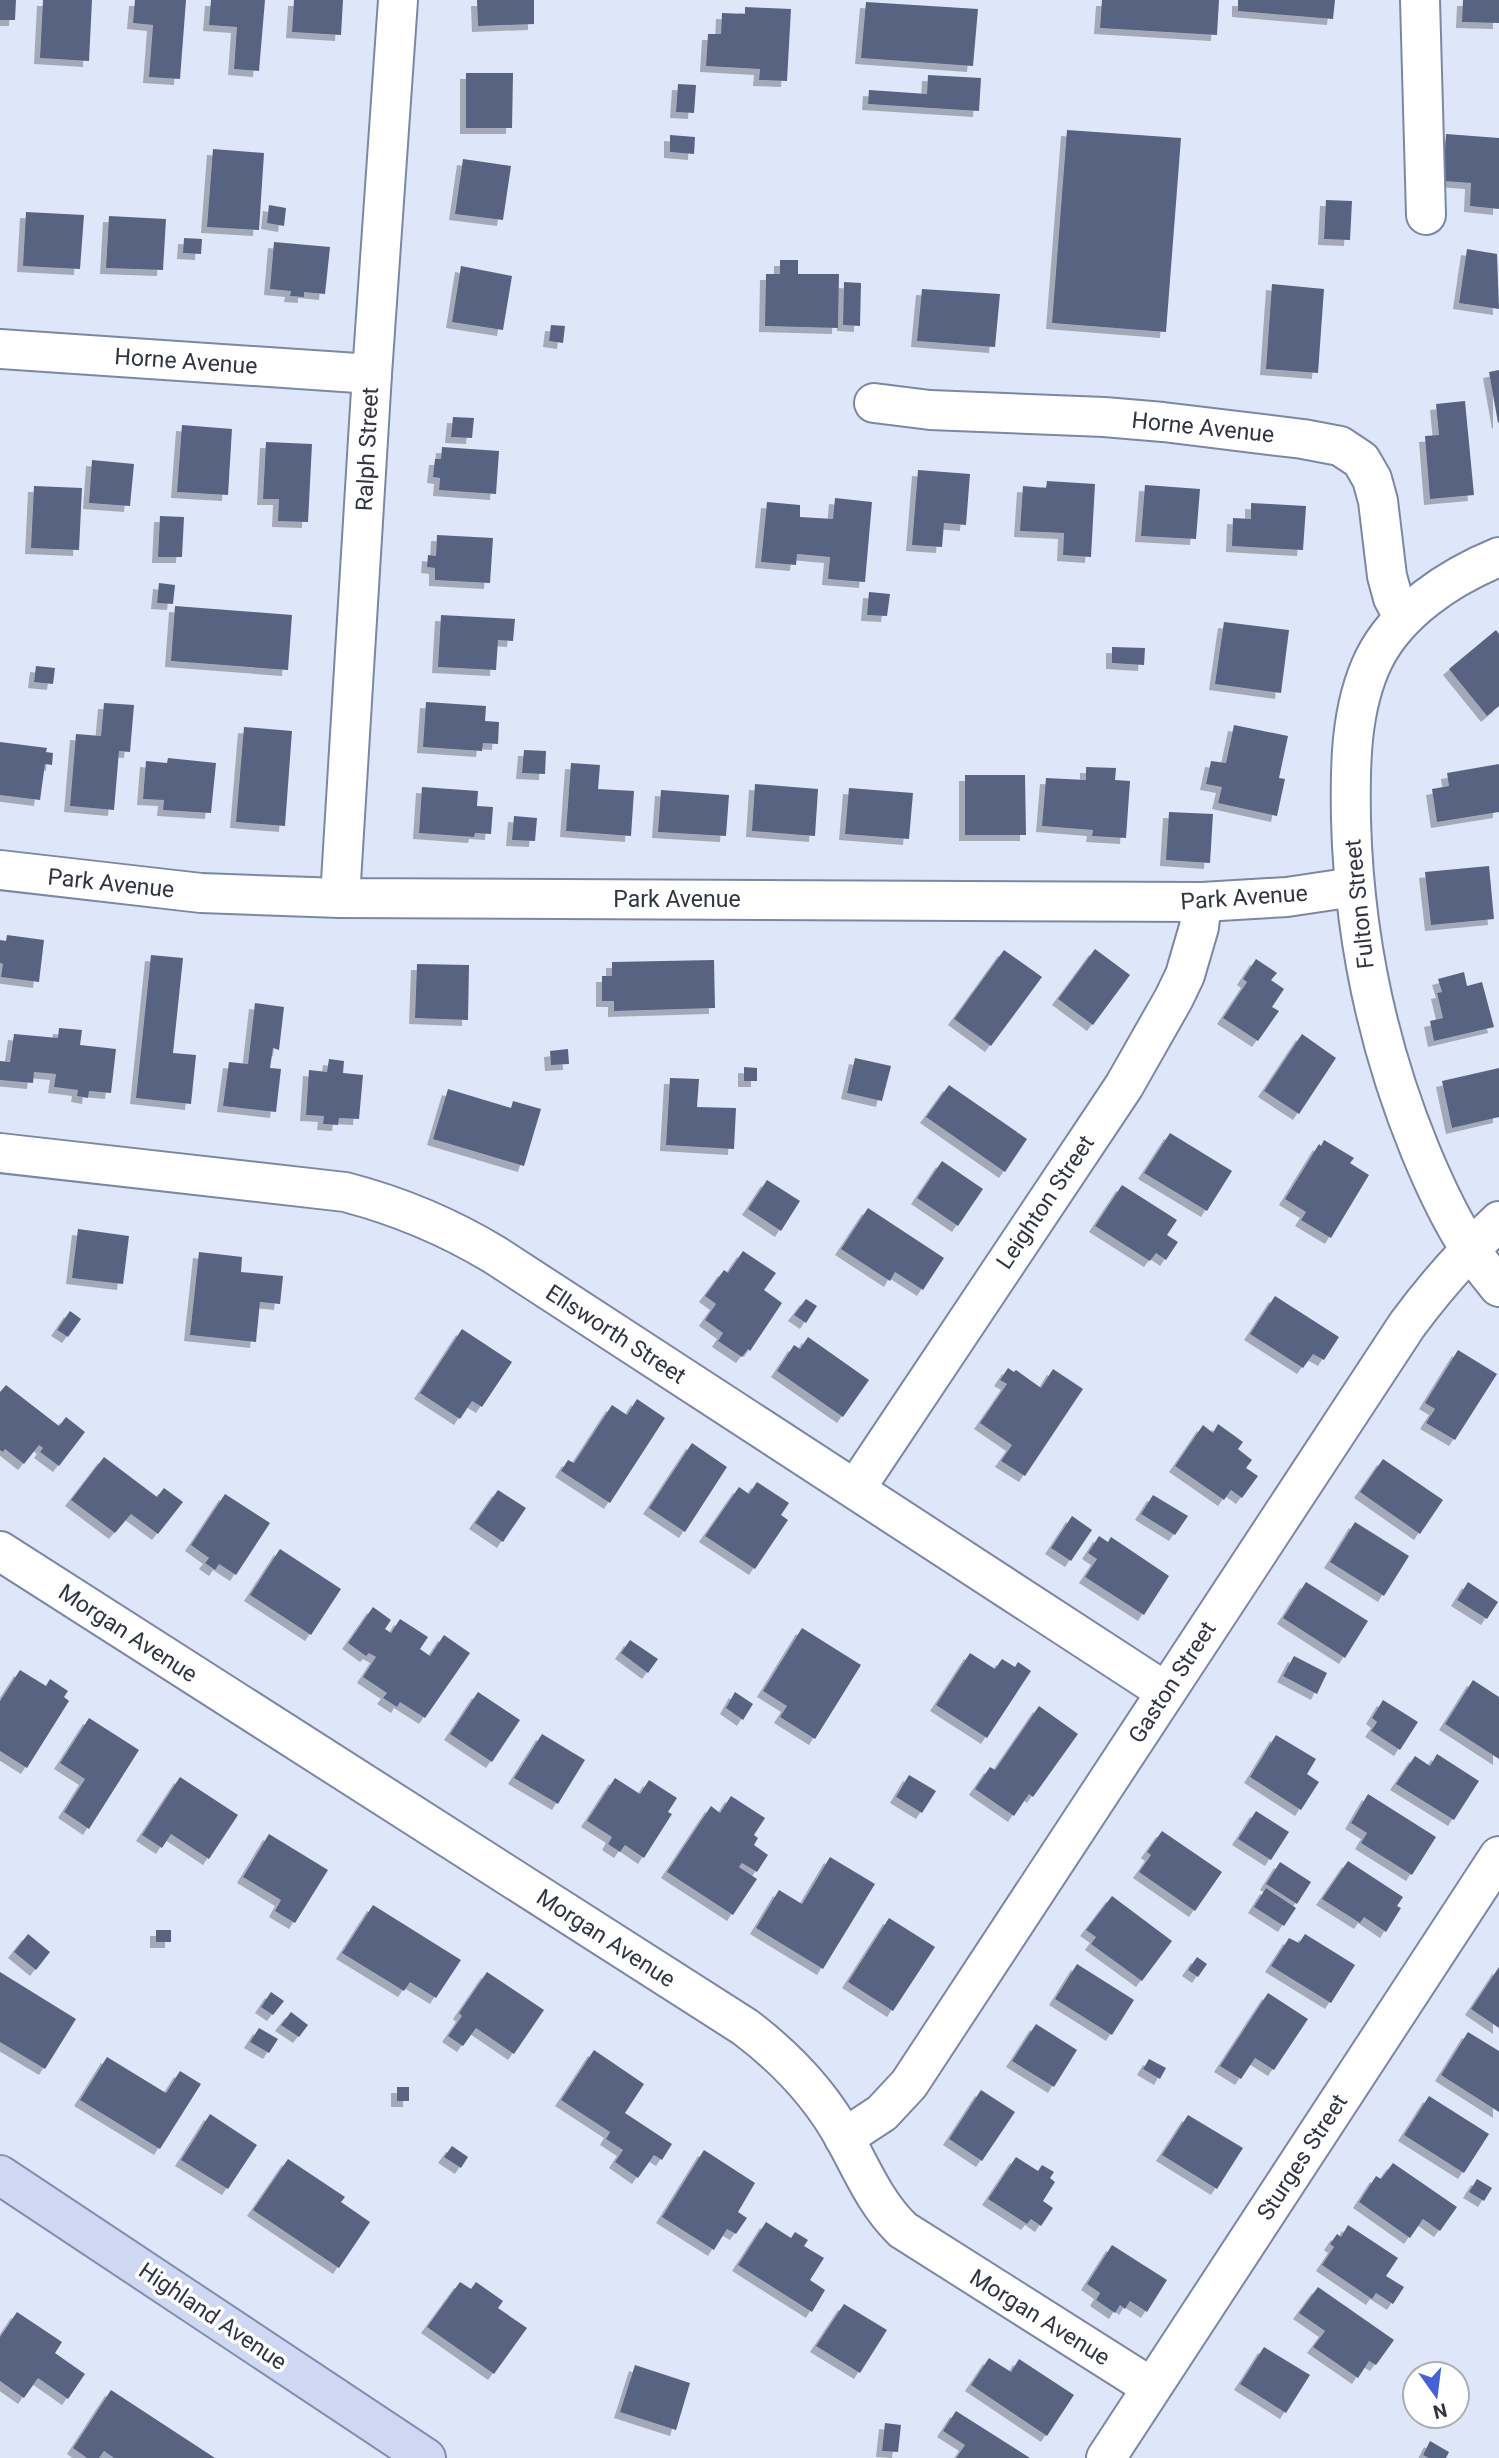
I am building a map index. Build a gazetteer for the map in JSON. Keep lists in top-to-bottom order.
{
  "streets": {
    "main road": ["Highland Avenue"],
    "street": [
      "Horne Avenue",
      "Ralph Street",
      "Park Avenue",
      "Fulton Street",
      "Leighton Street",
      "Ellsworth Street",
      "Morgan Avenue",
      "Gaston Street",
      "Sturges Street"
    ]
  },
  "crossings": [
    ["Horne Avenue", "Ralph Street"],
    ["Horne Avenue", "Fulton Street"],
    ["Ralph Street", "Park Avenue"],
    ["Park Avenue", "Fulton Street"],
    ["Park Avenue", "Leighton Street"],
    ["Fulton Street", "Gaston Street"],
    ["Leighton Street", "Ellsworth Street"],
    ["Ellsworth Street", "Gaston Street"],
    ["Morgan Avenue", "Gaston Street"],
    ["Morgan Avenue", "Sturges Street"]
  ],
  "north": "bottom"
}
